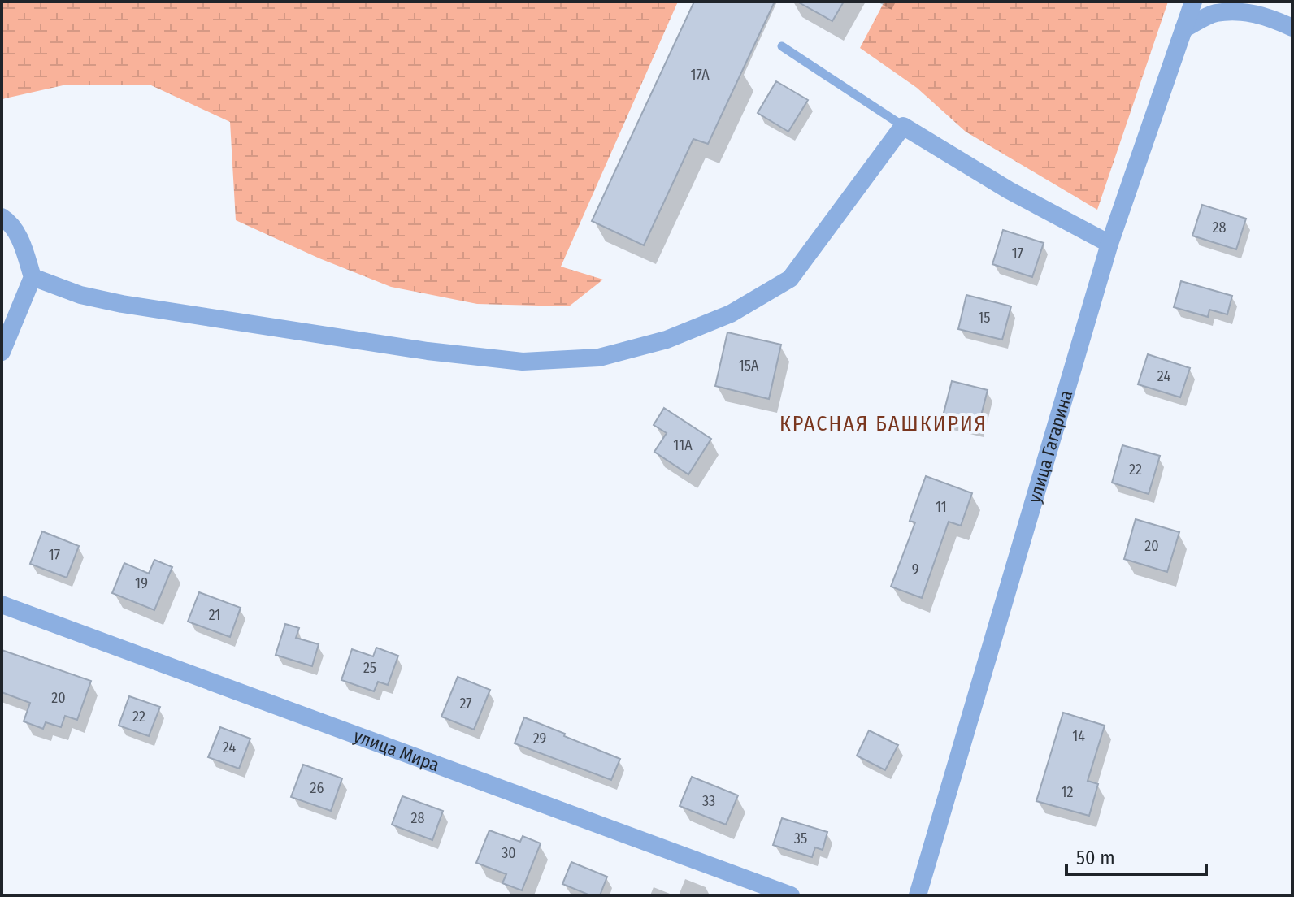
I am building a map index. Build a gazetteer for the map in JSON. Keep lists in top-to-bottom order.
{
  "streets": {
    "street": ["улица Гагарина", "улица Мира"]
  },
  "districts": ["КРАСНАЯ БАШКИРИЯ"],
  "house_numbers": [
    "17А",
    "28",
    "17",
    "15",
    "15А",
    "24",
    "11А",
    "22",
    "11",
    "20",
    "17",
    "9",
    "19",
    "21",
    "25",
    "20",
    "27",
    "22",
    "14",
    "29",
    "24",
    "26",
    "12",
    "33",
    "28",
    "35",
    "30"
  ],
  "scale_bar": "50 m"
}
